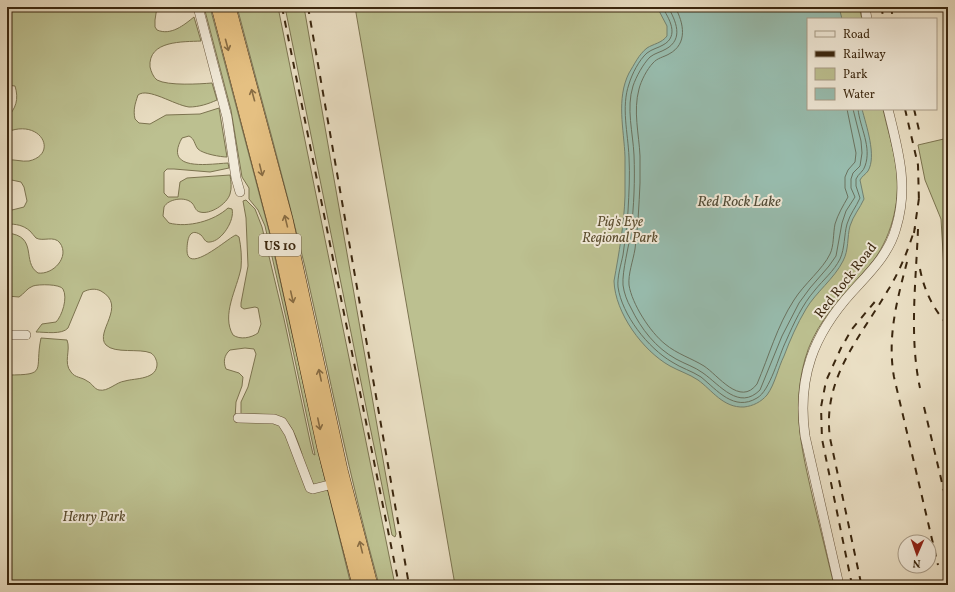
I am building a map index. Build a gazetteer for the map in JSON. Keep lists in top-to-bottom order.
{
  "streets": {
    "highway": ["US 10"],
    "street": ["Red Rock Road"]
  },
  "water": ["Red Rock Lake"],
  "parks": ["Pig's Eye Regional Park", "Henry Park"],
  "legend": [
    "Road",
    "Railway",
    "Park",
    "Water"
  ],
  "north": "bottom"
}
